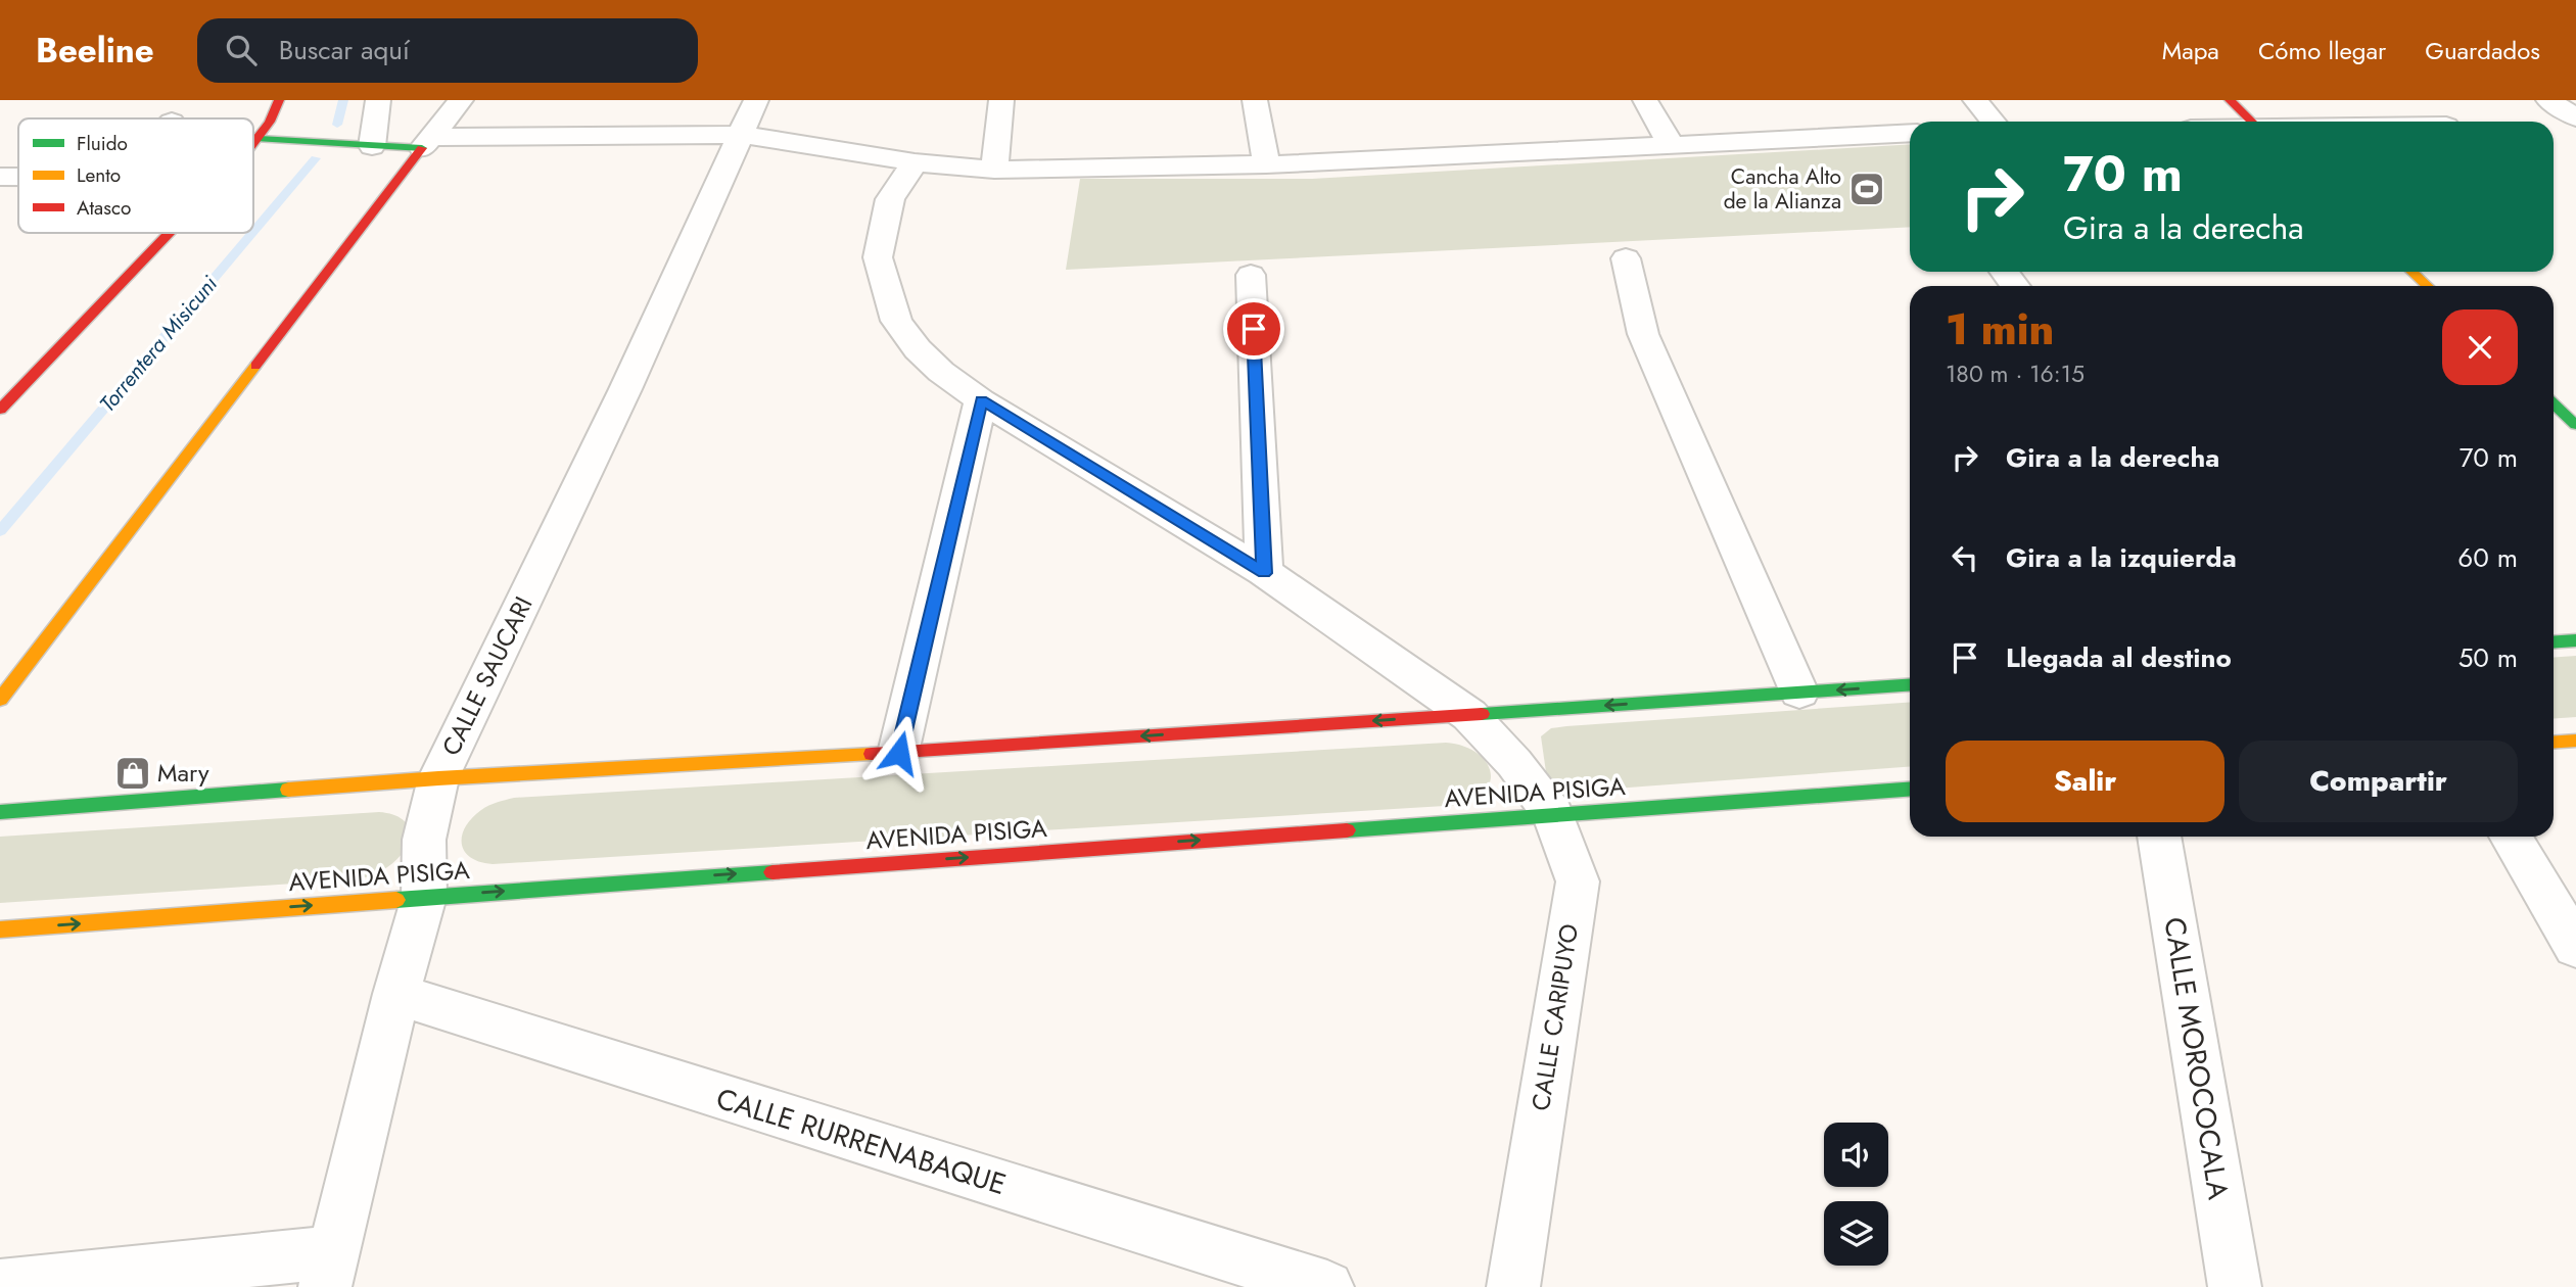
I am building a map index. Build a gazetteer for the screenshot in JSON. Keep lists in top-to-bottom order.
{
  "streets": {
    "street": [
      "CALLE SAUCARI",
      "AVENIDA PISIGA",
      "CALLE CARIPUYO",
      "CALLE MOROCOCALA",
      "CALLE RURRENABAQUE"
    ]
  },
  "crossings": [
    ["CALLE SAUCARI", "AVENIDA PISIGA"],
    ["CALLE SAUCARI", "CALLE RURRENABAQUE"],
    ["AVENIDA PISIGA", "CALLE CARIPUYO"]
  ],
  "water": ["Torrentera Misicuni"],
  "places": {
    "sports": ["Cancha Alto de la Alianza"],
    "shop": ["Mary"]
  },
  "legend": ["Fluido", "Lento", "Atasco"],
  "page": {
    "header": "Beeline",
    "search": "Buscar aquí",
    "nav": ["Mapa", "Cómo llegar", "Guardados"],
    "turn": ["70 m", "Gira a la derecha"],
    "heading": ["1 min", "180 m · 16:15"],
    "list": [
      {
        "name": "Gira a la derecha",
        "value": "70 m"
      },
      {
        "name": "Gira a la izquierda",
        "value": "60 m"
      },
      {
        "name": "Llegada al destino",
        "value": "50 m"
      }
    ],
    "buttons": ["Salir", "Compartir"]
  }
}
